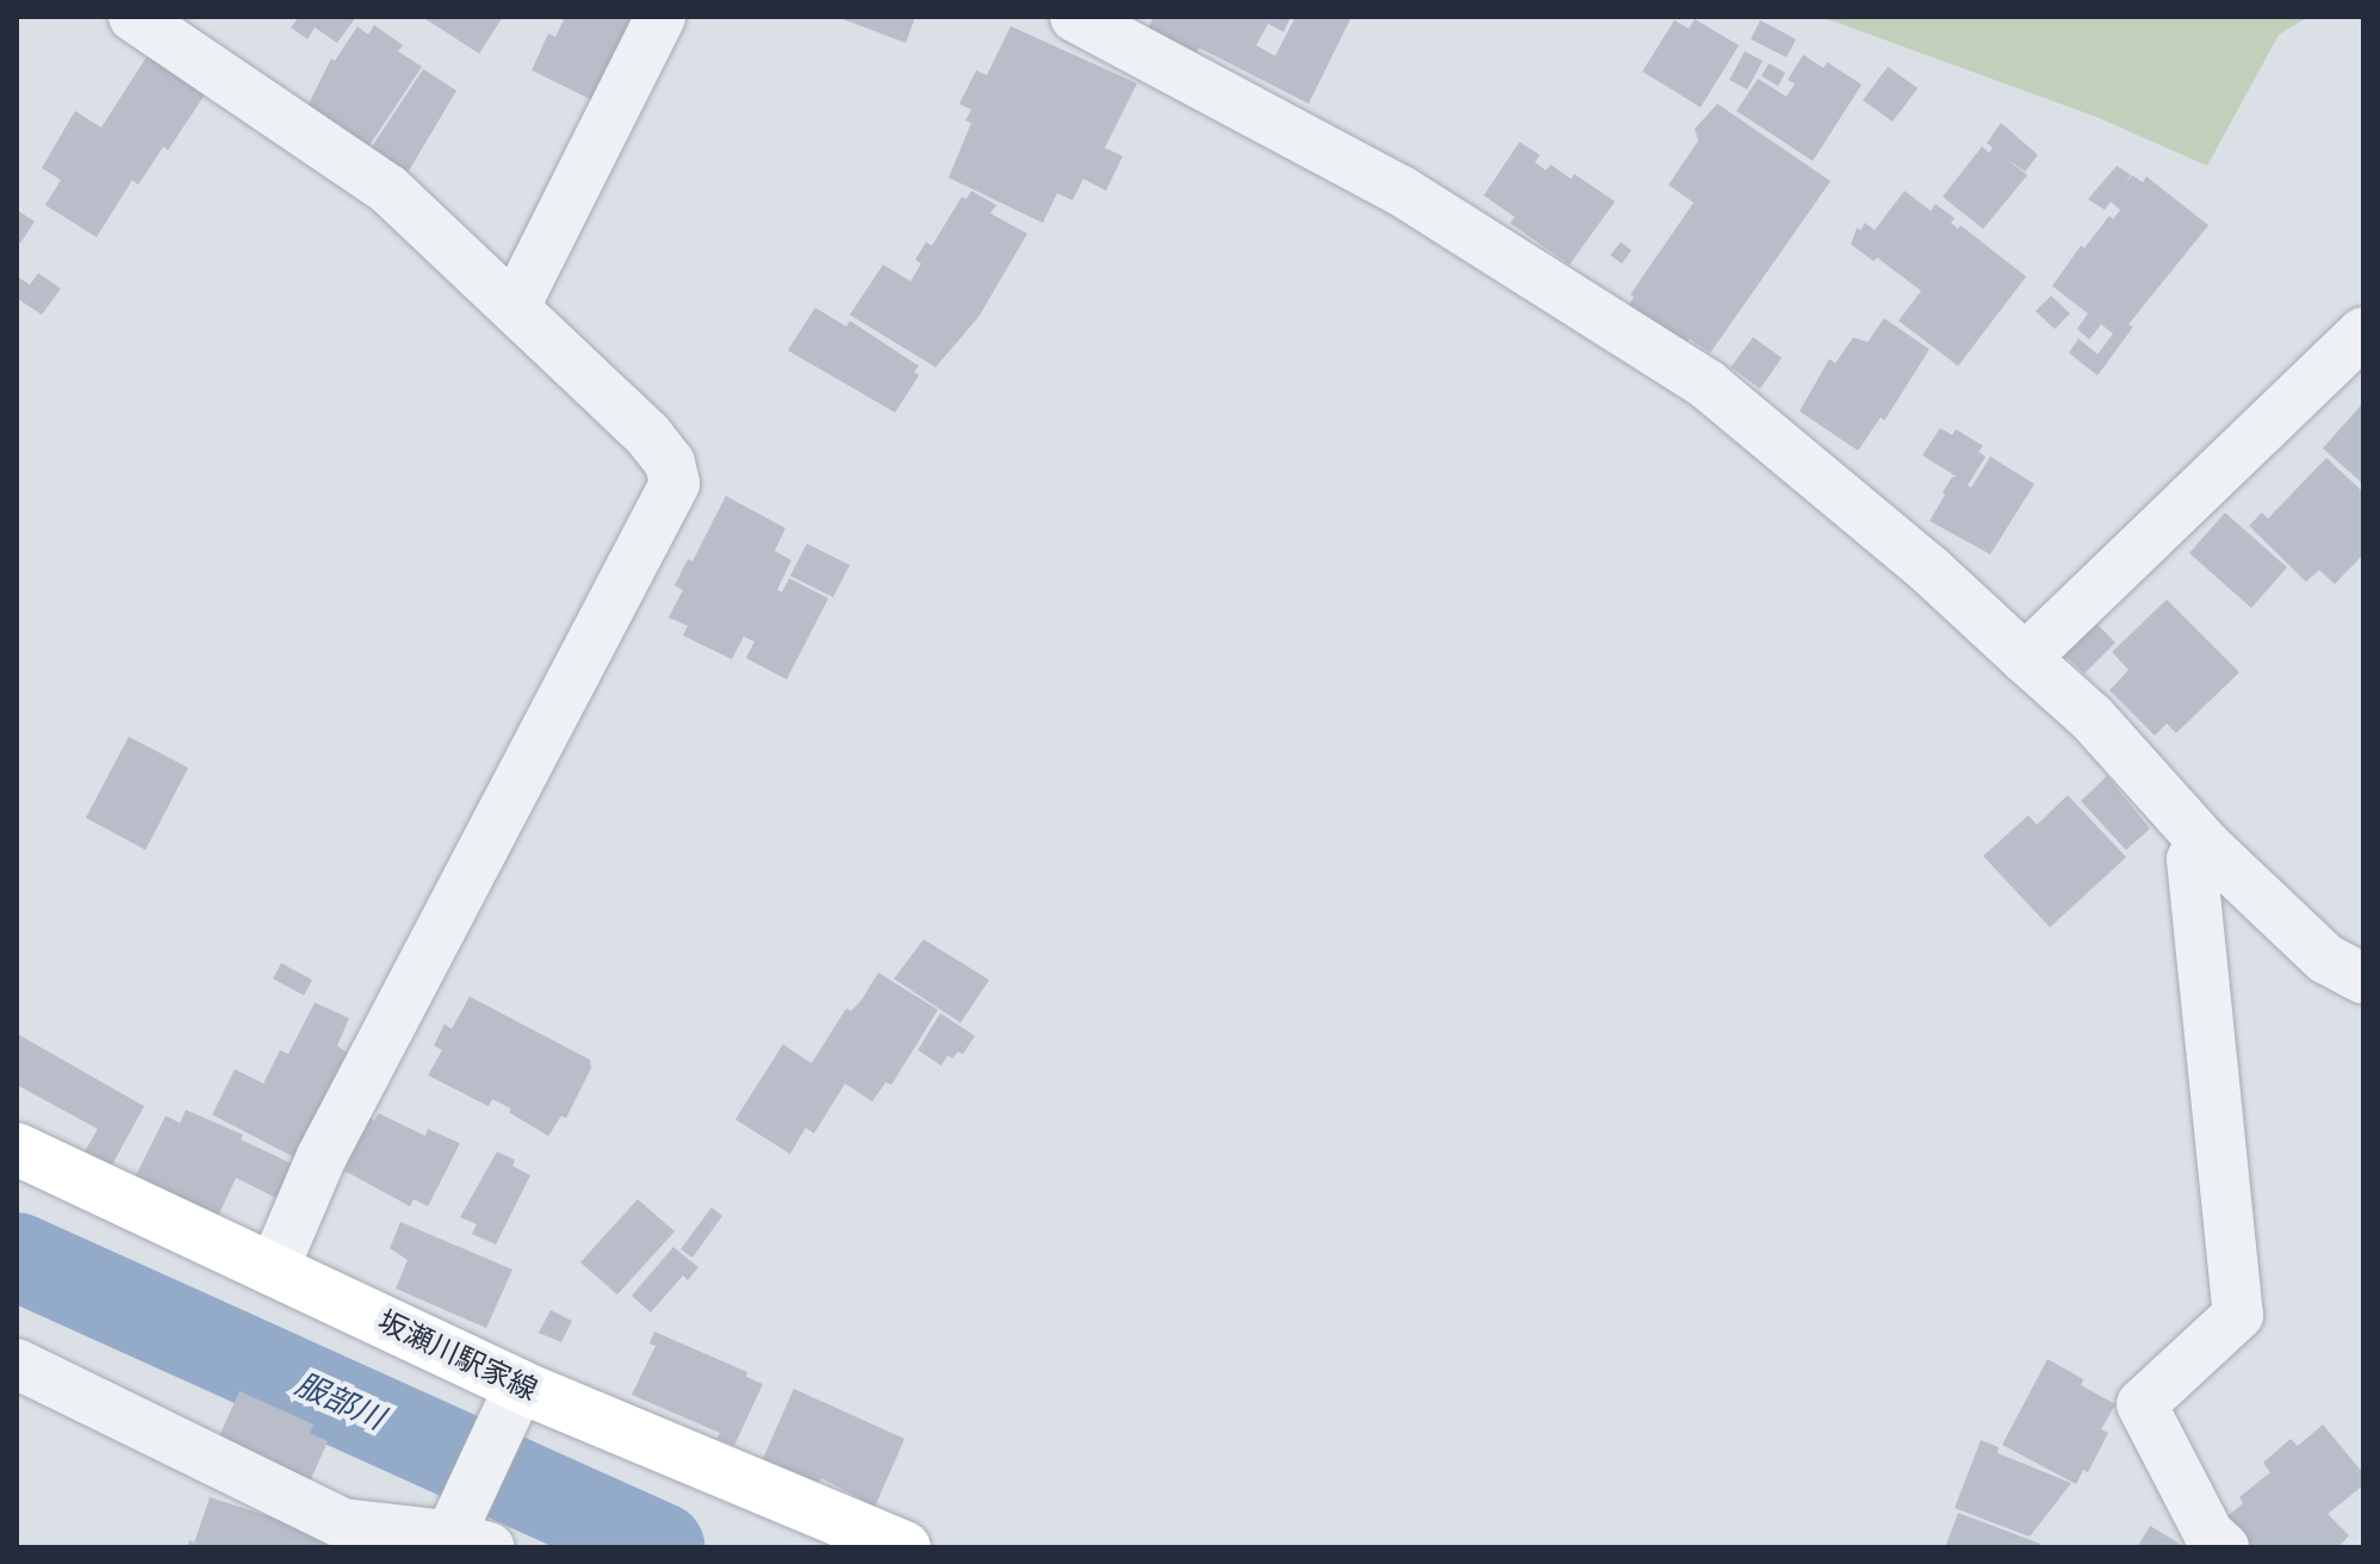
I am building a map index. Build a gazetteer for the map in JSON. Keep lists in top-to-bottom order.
{
  "streets": {
    "main road": ["坂瀬川駅家線"]
  },
  "water": ["服部川"]
}
